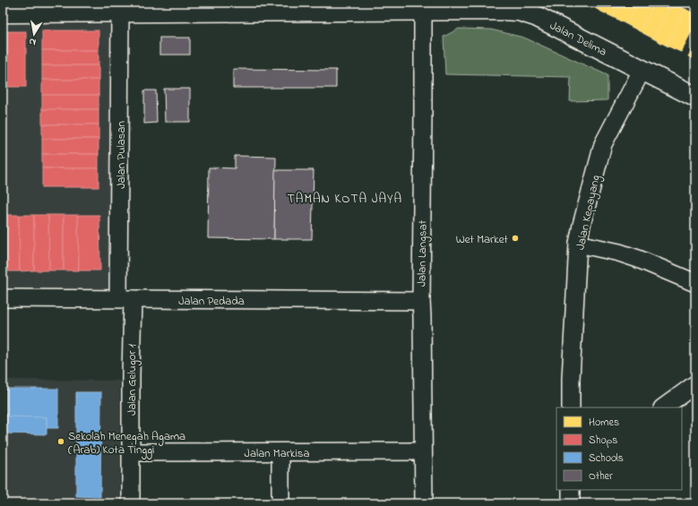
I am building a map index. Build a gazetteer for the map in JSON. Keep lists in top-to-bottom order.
{
  "streets": {
    "street": [
      "Jalan Delima",
      "Jalan Pulasan",
      "Jalan Kepayang",
      "Jalan Langsat",
      "Jalan Pedada",
      "Jalan Gelugor 1",
      "Jalan Markisa"
    ]
  },
  "crossings": [
    ["Jalan Delima", "Jalan Pulasan"],
    ["Jalan Delima", "Jalan Kepayang"],
    ["Jalan Delima", "Jalan Langsat"],
    ["Jalan Pulasan", "Jalan Pedada"],
    ["Jalan Pulasan", "Jalan Gelugor 1"],
    ["Jalan Langsat", "Jalan Pedada"],
    ["Jalan Langsat", "Jalan Markisa"],
    ["Jalan Pedada", "Jalan Gelugor 1"],
    ["Jalan Gelugor 1", "Jalan Markisa"]
  ],
  "districts": ["TAMAN KOTA JAYA"],
  "places": ["Wet Market", "Sekolah Menegah Agama (Arab) Kota Tinggi"],
  "legend": [
    "Homes",
    "Shops",
    "Schools",
    "Other"
  ],
  "north": "bottom"
}
